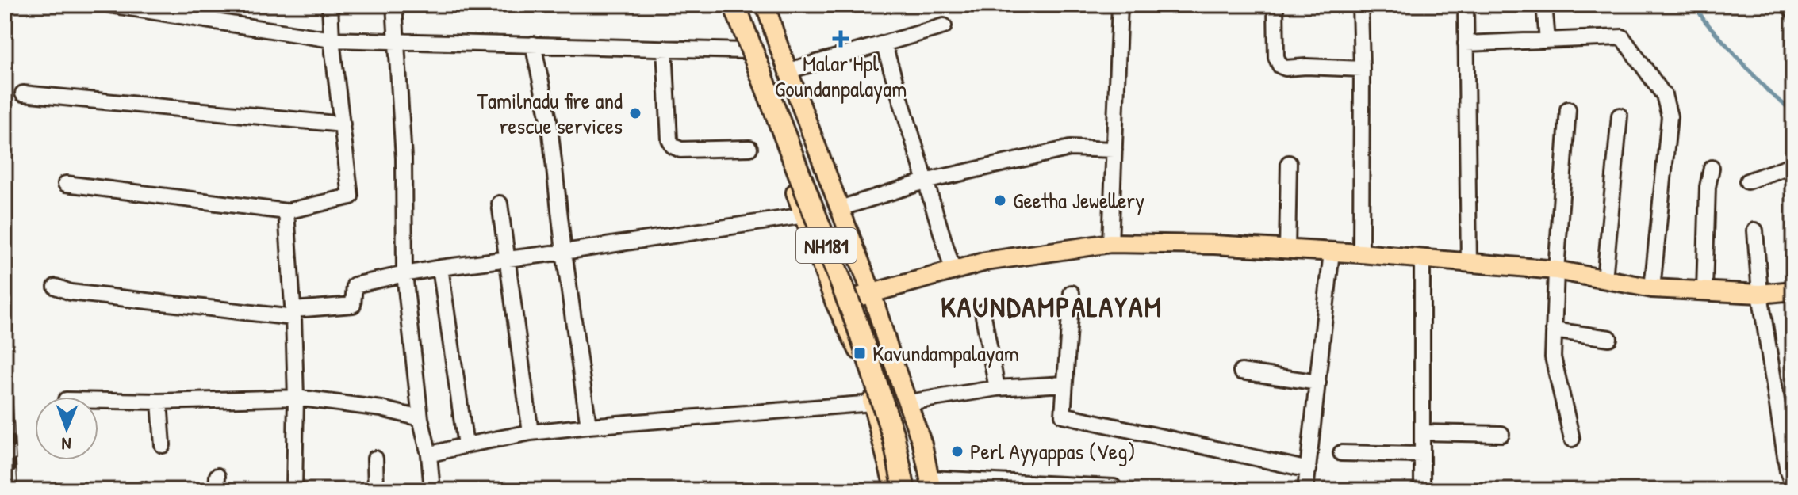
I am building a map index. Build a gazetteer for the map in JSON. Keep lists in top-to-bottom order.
{
  "streets": {
    "highway": ["NH181"]
  },
  "districts": ["KAUNDAMPALAYAM"],
  "places": {
    "health": ["Malar Hpl Goundanpalayam"],
    "other": ["Tamilnadu fire and rescue services", "Geetha Jewellery", "Perl Ayyappas (Veg)"],
    "transit": ["Kavundampalayam"]
  },
  "north": "bottom"
}
